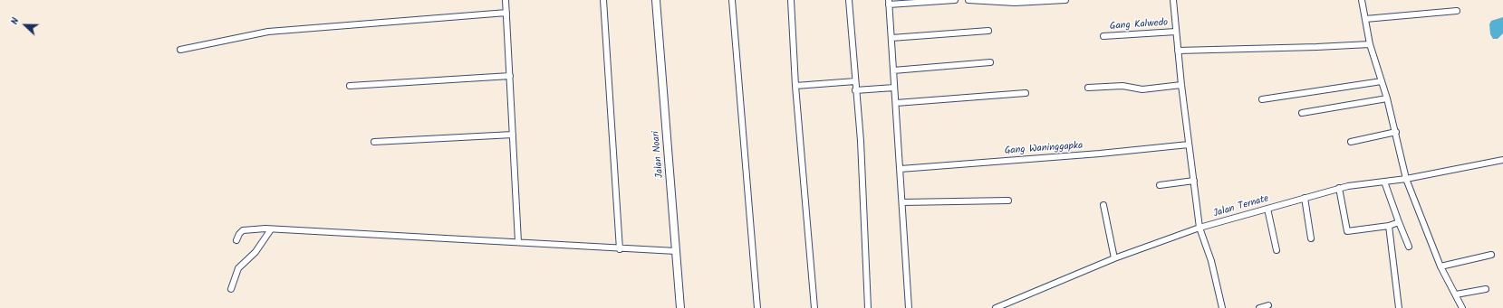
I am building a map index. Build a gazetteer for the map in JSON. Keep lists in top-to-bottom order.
{
  "streets": {
    "street": [
      "Gang Kalwedo",
      "Gang Waninggapka",
      "Jalan Noari",
      "Jalan Ternate"
    ]
  },
  "north": "left"
}
